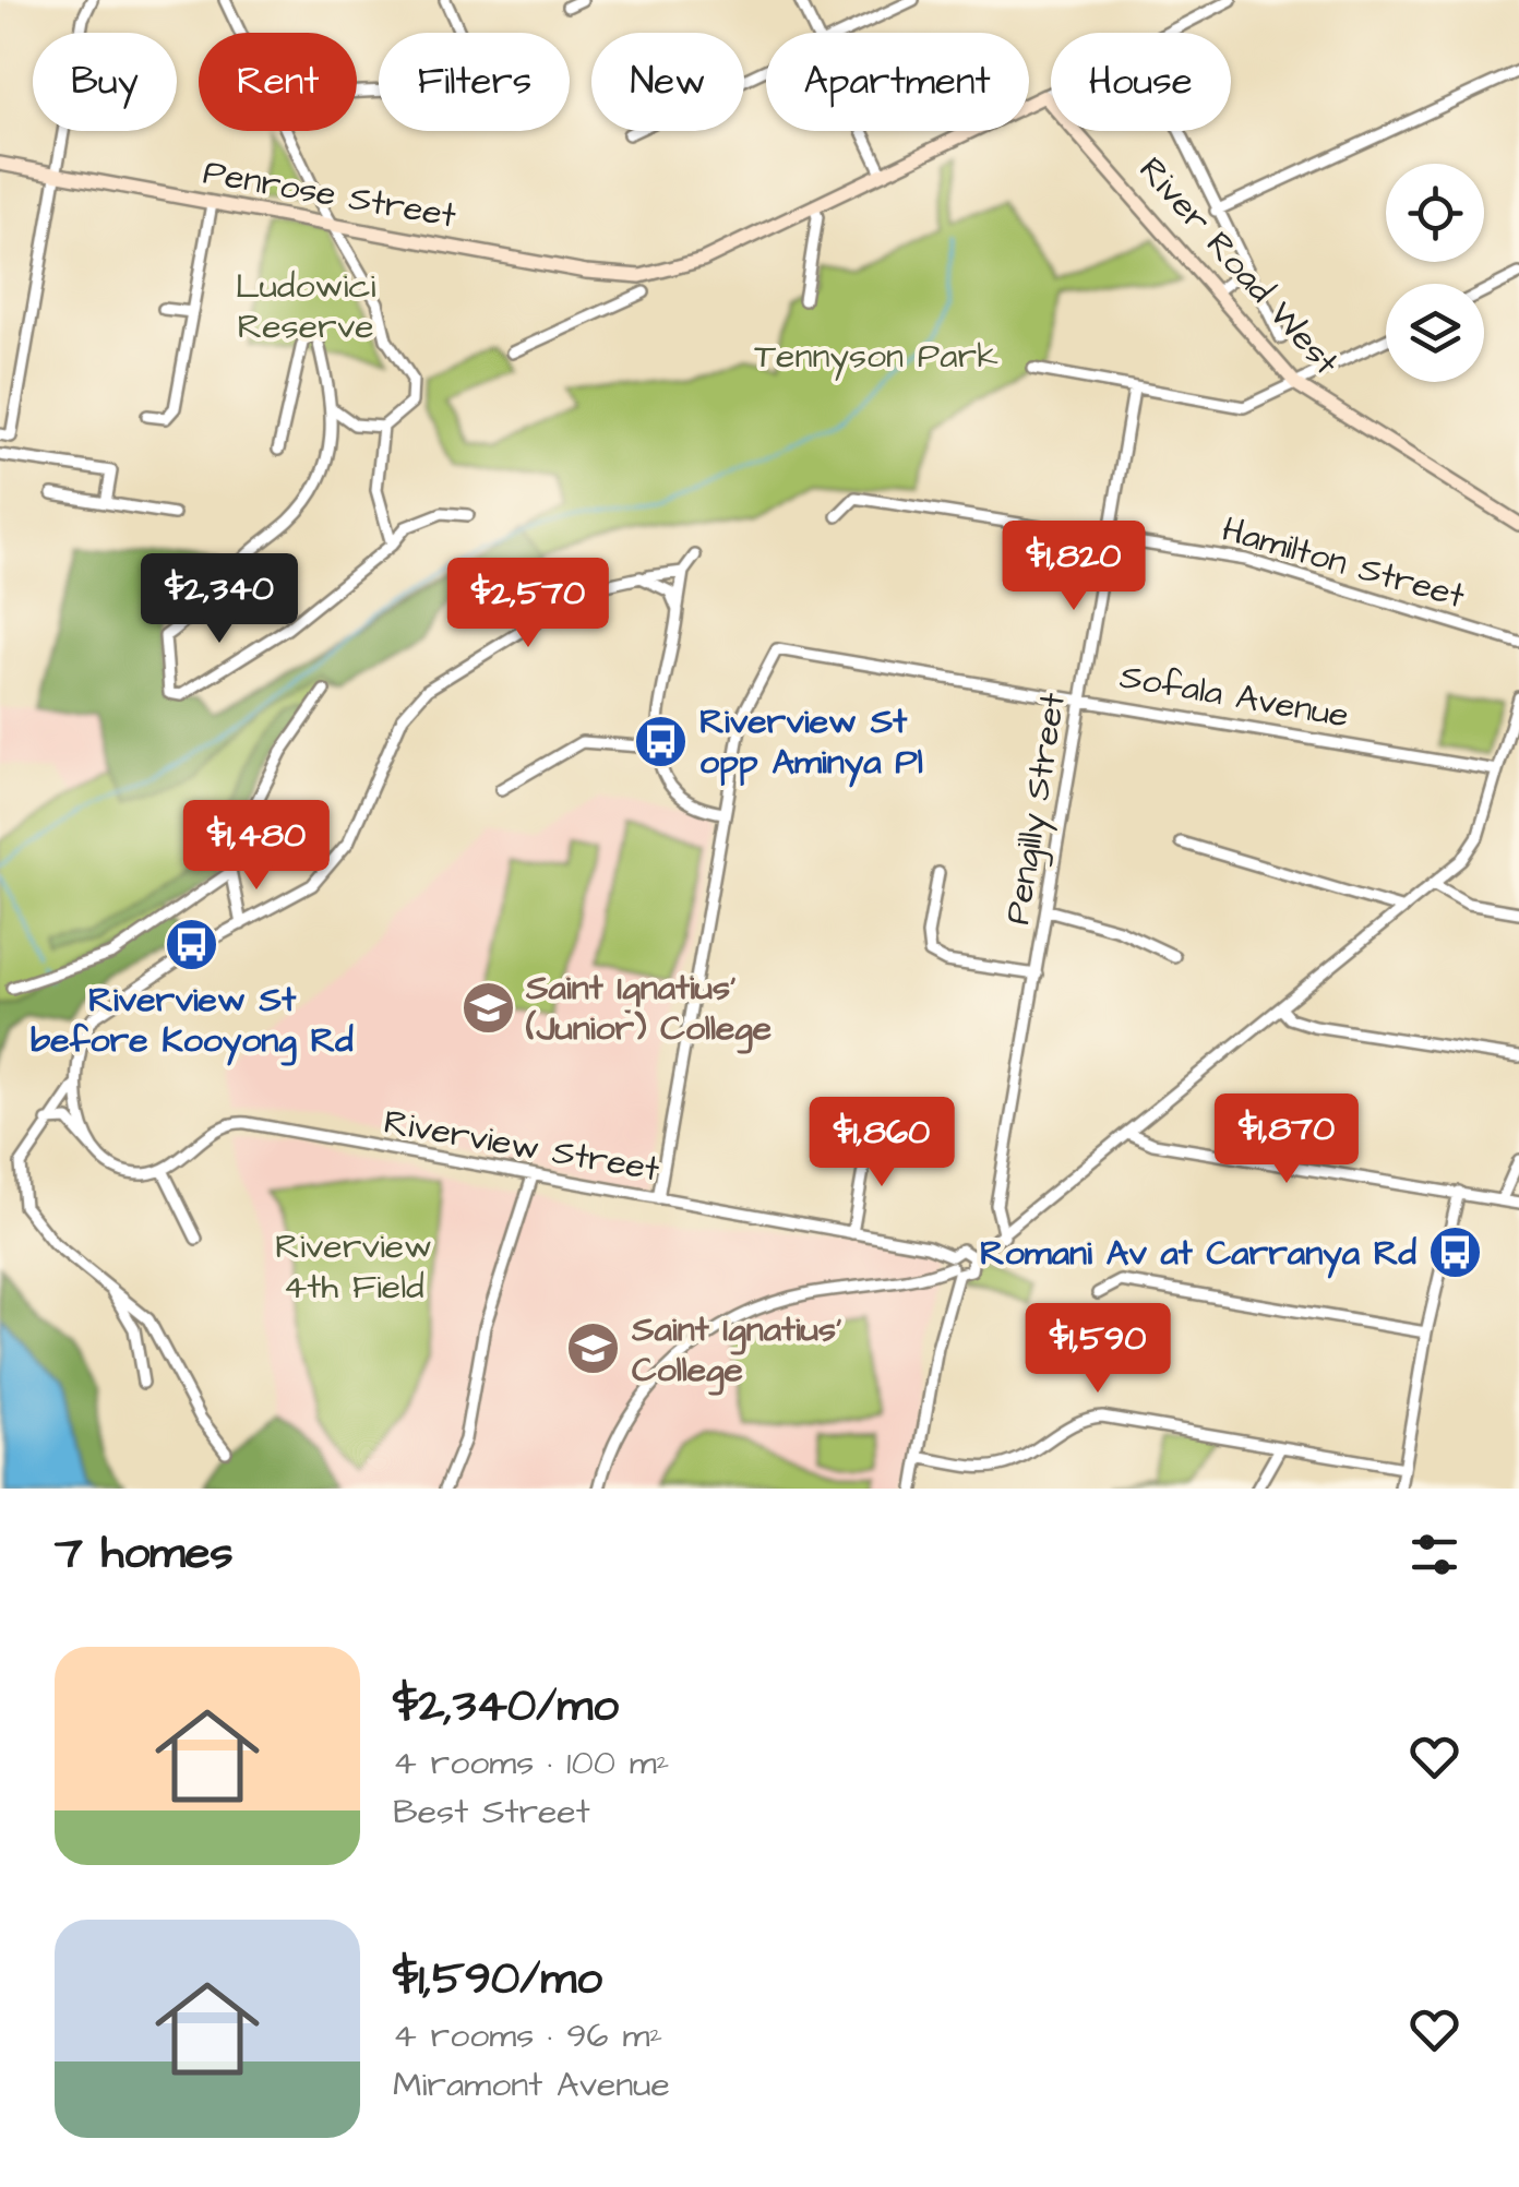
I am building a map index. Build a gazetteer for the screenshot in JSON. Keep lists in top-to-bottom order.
{
  "streets": {
    "main road": ["Penrose Street", "River Road West"],
    "street": [
      "Hamilton Street",
      "Sofala Avenue",
      "Pengilly Street",
      "Riverview Street"
    ]
  },
  "crossings": [
    ["Penrose Street", "River Road West"],
    ["Hamilton Street", "Pengilly Street"],
    ["Sofala Avenue", "Pengilly Street"]
  ],
  "parks": ["Ludowici Reserve", "Tennyson Park", "Riverview 4th Field"],
  "places": {
    "bus stop": ["Riverview St opp Aminya Pl", "Riverview St before Kooyong Rd", "Romani Av at Carranya Rd"],
    "school or university": ["Saint Ignatius' (Junior) College", "Saint Ignatius' College"]
  },
  "page": {
    "chip": [
      "Buy",
      "Rent",
      "Filters",
      "New",
      "Apartment",
      "House"
    ],
    "price": [
      "$1,820",
      "$2,340",
      "$2,570",
      "$1,480",
      "$1,870",
      "$1,860",
      "$1,590"
    ],
    "heading": "7 homes",
    "list": [
      {
        "name": "$2,340/mo",
        "note": "4 rooms · 100 m² · Best Street"
      },
      {
        "name": "$1,590/mo",
        "note": "4 rooms · 96 m² · Miramont Avenue"
      }
    ]
  }
}
